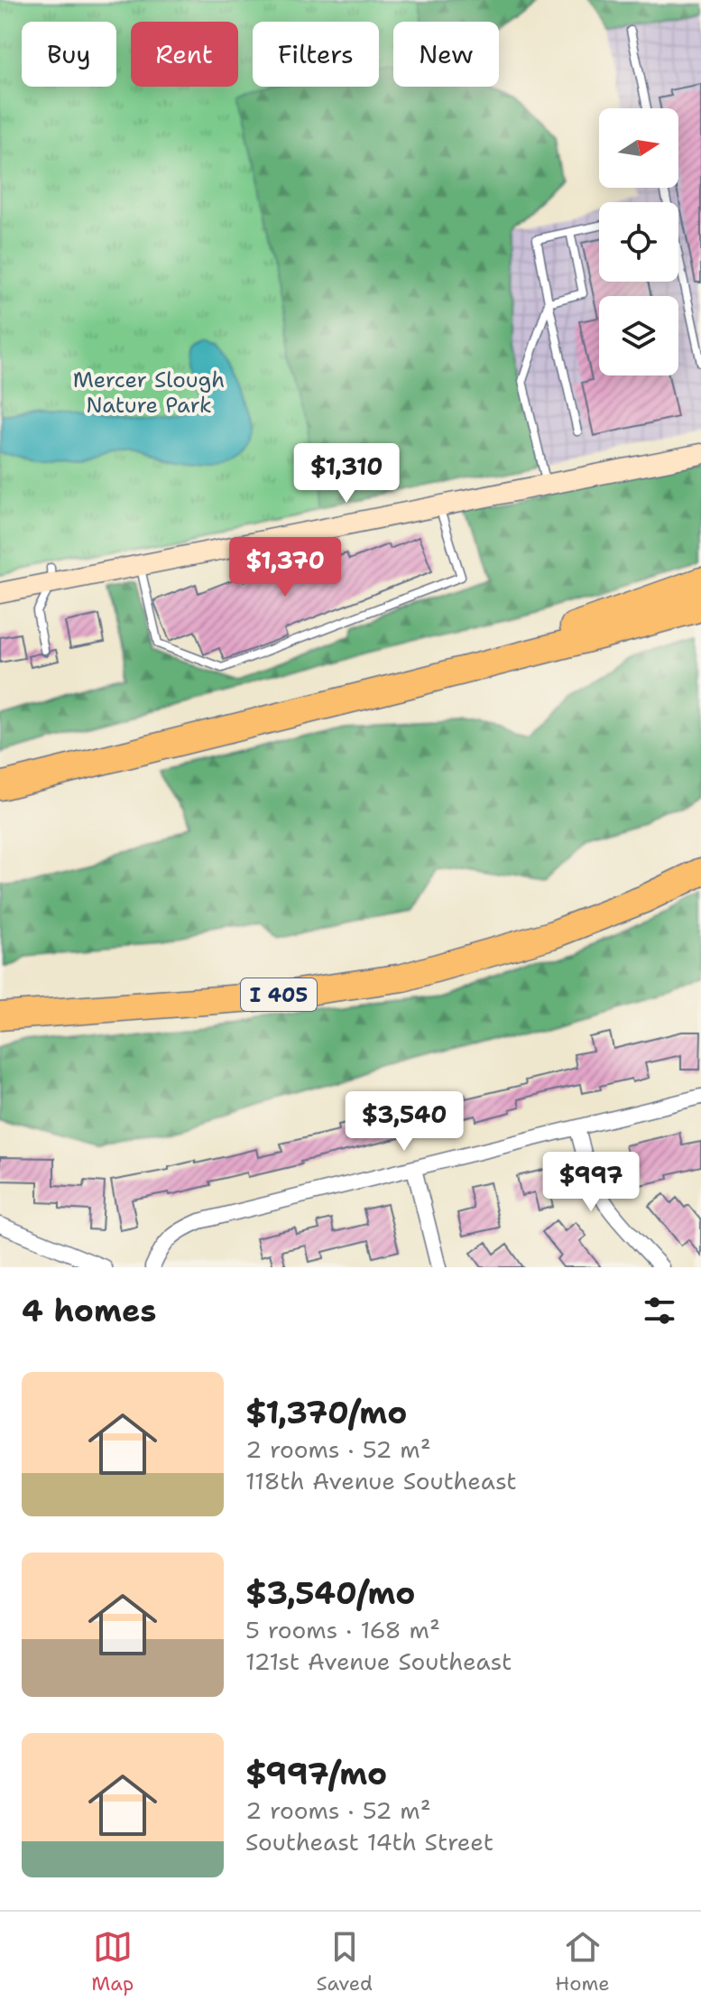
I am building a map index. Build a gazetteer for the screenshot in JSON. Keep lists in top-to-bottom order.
{
  "streets": {
    "highway": ["I 405"]
  },
  "parks": ["Mercer Slough Nature Park"],
  "north": "right",
  "page": {
    "chip": [
      "Buy",
      "Rent",
      "Filters",
      "New"
    ],
    "price": [
      "$1,310",
      "$1,370",
      "$3,540",
      "$997"
    ],
    "heading": "4 homes",
    "list": [
      {
        "name": "$1,370/mo",
        "note": "2 rooms · 52 m² · 118th Avenue Southeast"
      },
      {
        "name": "$3,540/mo",
        "note": "5 rooms · 168 m² · 121st Avenue Southeast"
      },
      {
        "name": "$997/mo",
        "note": "2 rooms · 52 m² · Southeast 14th Street"
      }
    ],
    "tabs": ["Map", "Saved", "Home"]
  }
}
